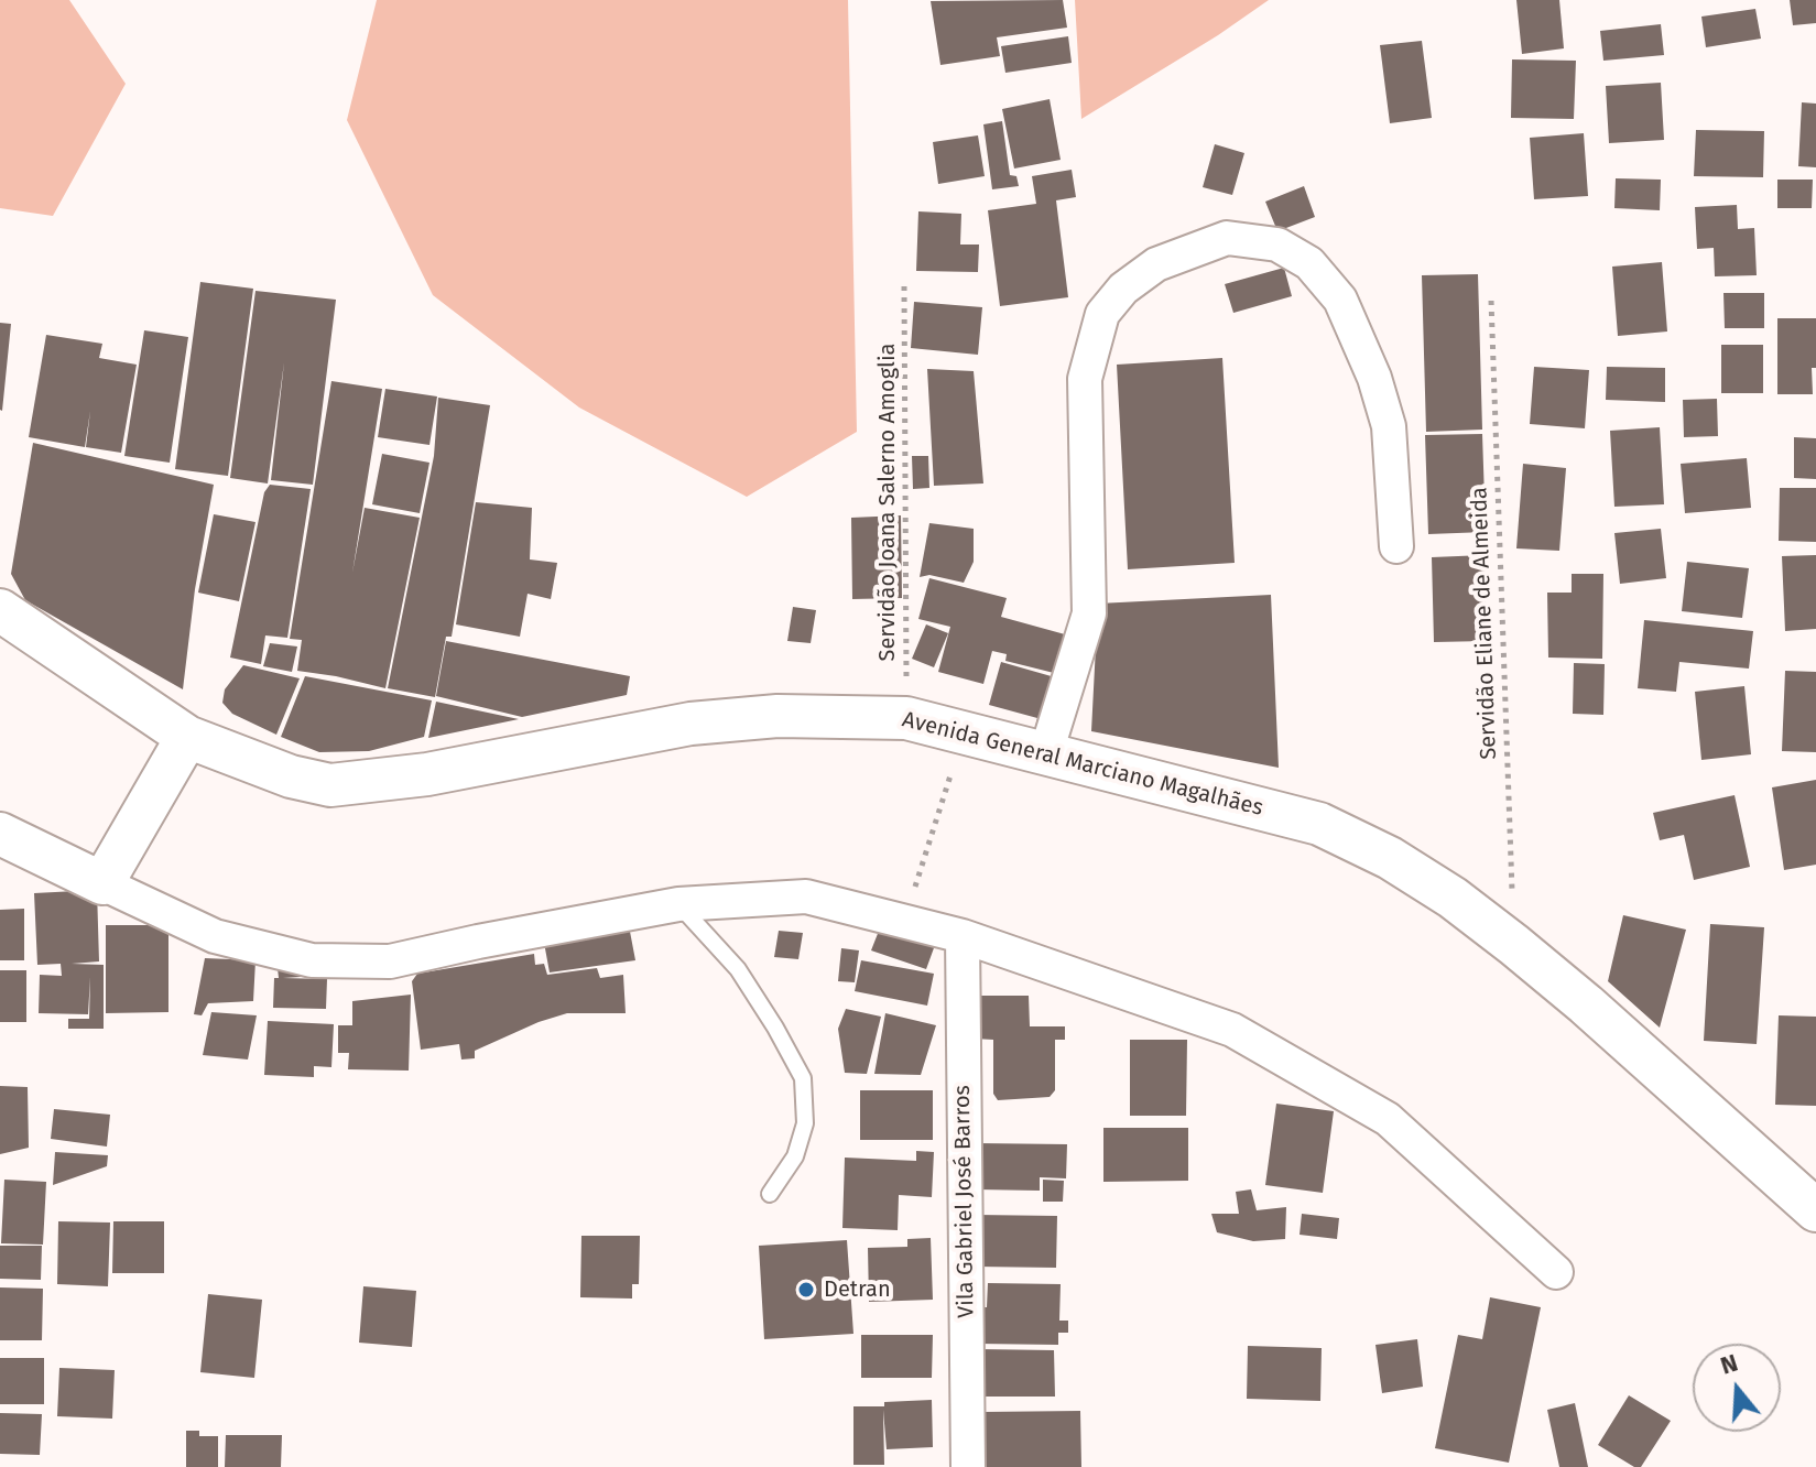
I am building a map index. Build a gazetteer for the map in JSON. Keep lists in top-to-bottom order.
{
  "streets": {
    "street": ["Avenida General Marciano Magalhães", "Vila Gabriel José Barros"],
    "path": ["Servidão Joana Salerno Amoglia", "Servidão Eliane de Almeida"]
  },
  "crossings": [
    ["Servidão Joana Salerno Amoglia", "Avenida General Marciano Magalhães"],
    ["Servidão Eliane de Almeida", "Avenida General Marciano Magalhães"]
  ],
  "places": ["Detran"],
  "north": "top"
}
